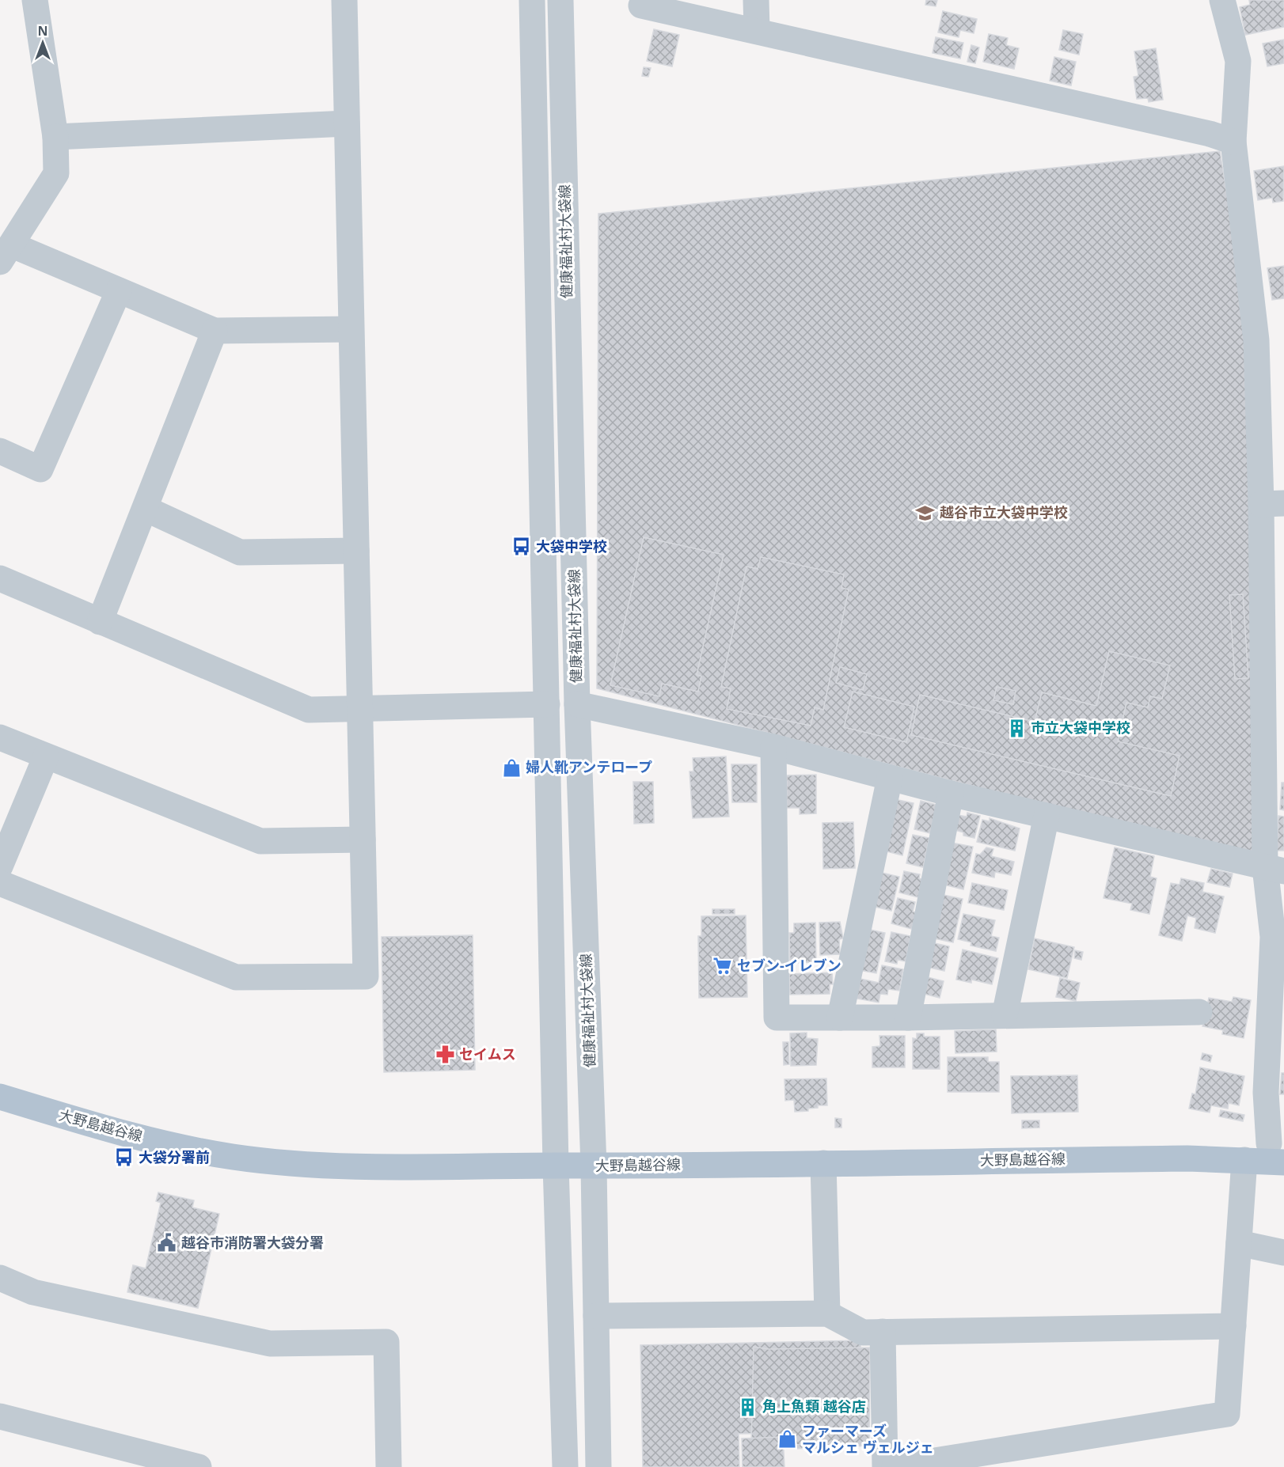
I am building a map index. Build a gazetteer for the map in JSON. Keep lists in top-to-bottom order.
{
  "streets": {
    "main road": ["大野島越谷線"],
    "street": ["健康福祉村大袋線"]
  },
  "crossings": [
    ["健康福祉村大袋線", "大野島越谷線"]
  ],
  "places": {
    "school or university": ["越谷市立大袋中学校"],
    "bus stop": ["大袋中学校", "大袋分署前"],
    "building": ["市立大袋中学校", "角上魚類 越谷店"],
    "shop": ["婦人靴アンテロープ", "ファーマーズ マルシェ ヴェルジェ"],
    "supermarket": ["セブン-イレブン"],
    "pharmacy": ["セイムス"],
    "public building": ["越谷市消防署大袋分署"]
  },
  "north": "top"
}
